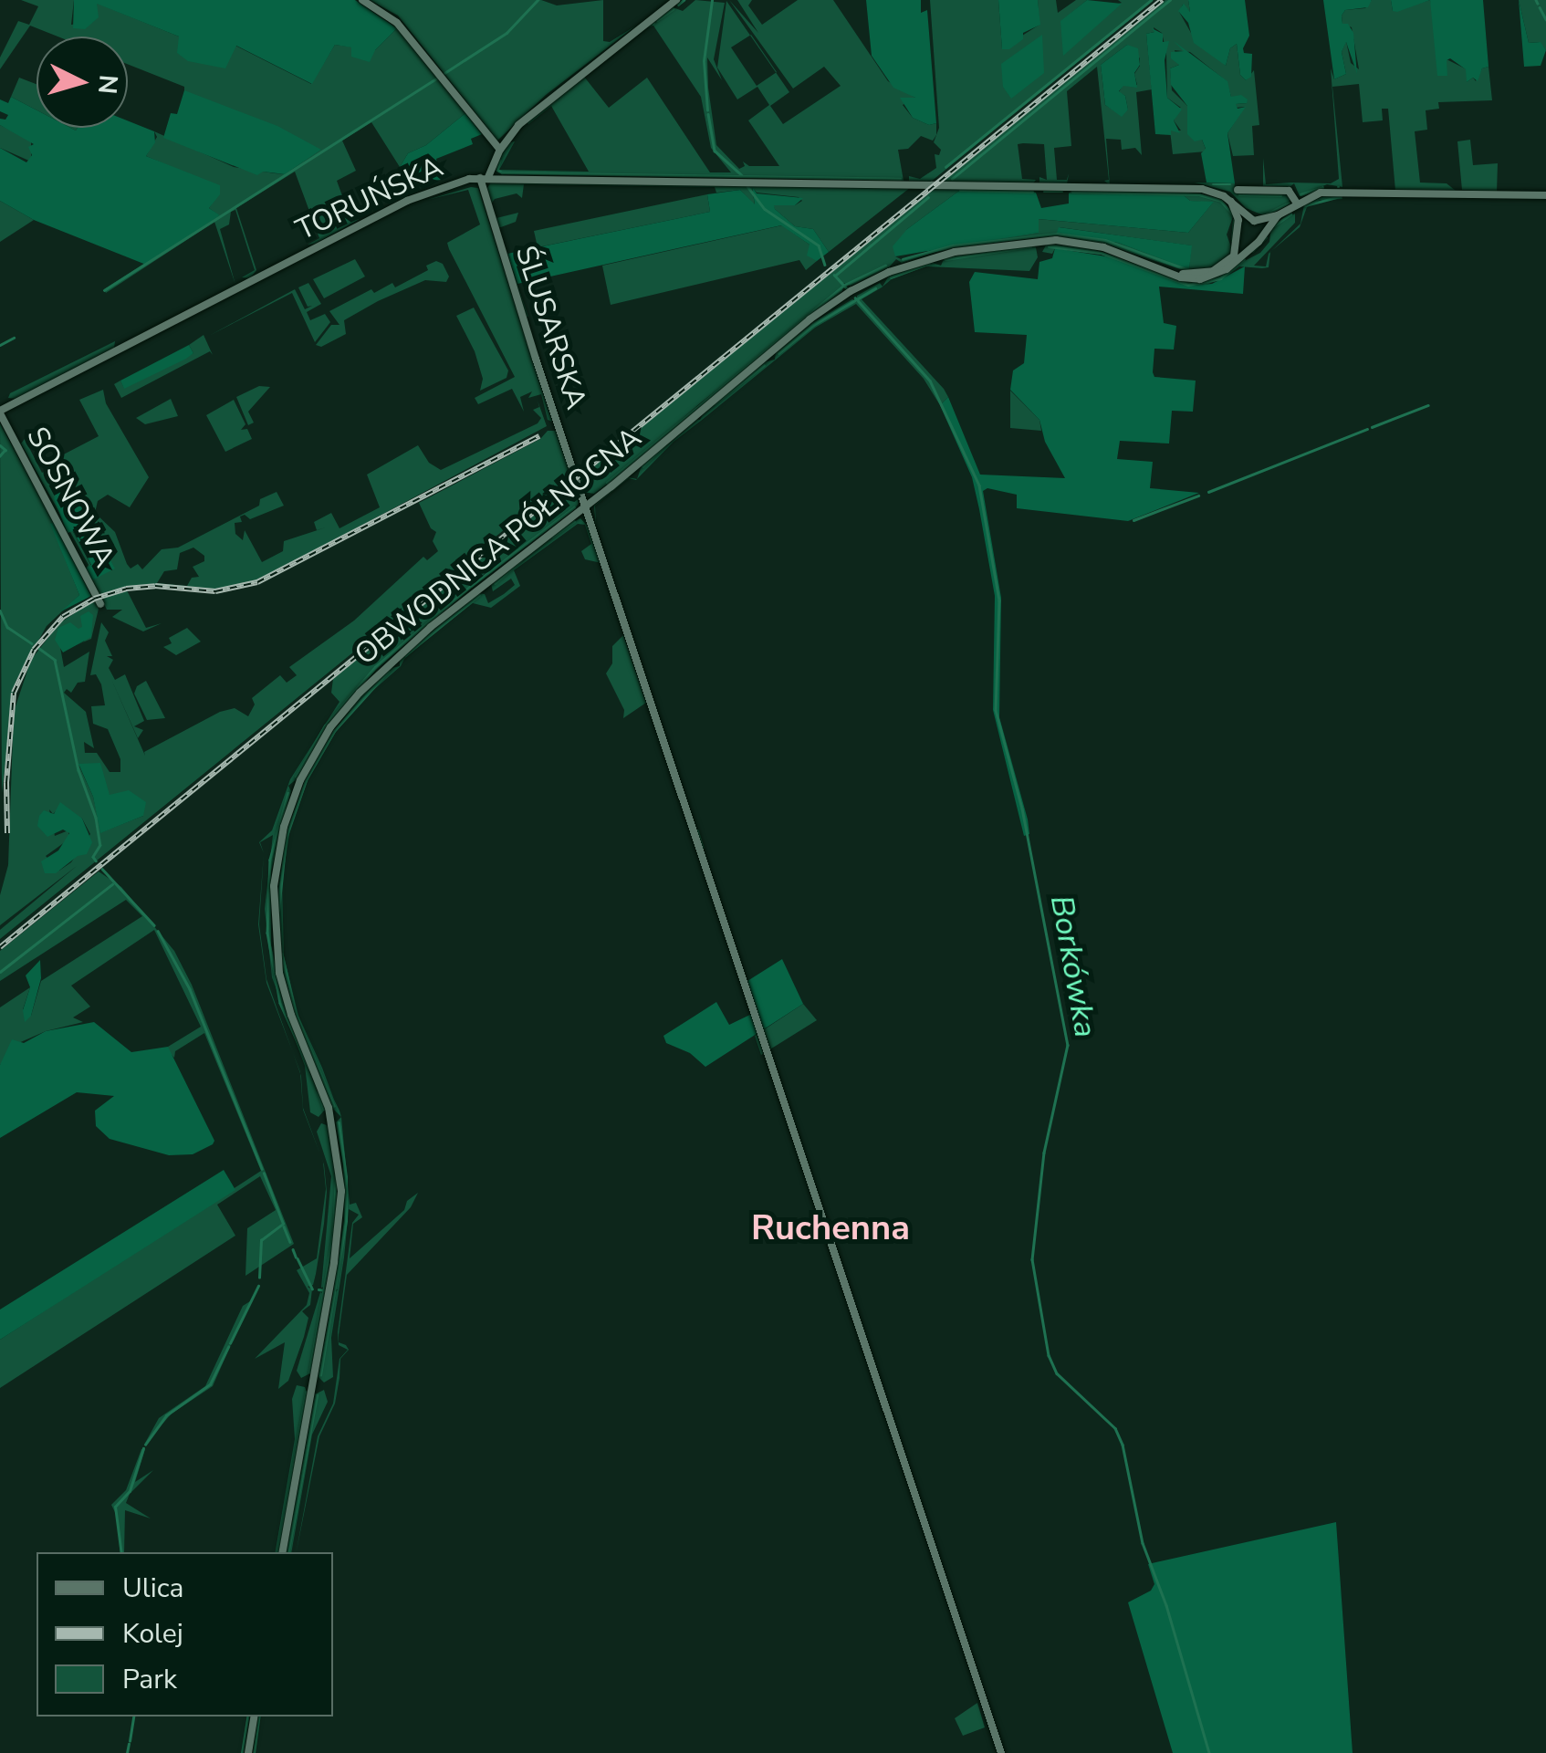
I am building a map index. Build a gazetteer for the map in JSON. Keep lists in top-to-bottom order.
{
  "streets": {
    "street": [
      "TORUŃSKA",
      "ŚLUSARSKA",
      "SOSNOWA",
      "OBWODNICA PÓŁNOCNA"
    ]
  },
  "crossings": [
    ["TORUŃSKA", "ŚLUSARSKA"],
    ["TORUŃSKA", "SOSNOWA"],
    ["ŚLUSARSKA", "OBWODNICA PÓŁNOCNA"]
  ],
  "districts": ["Ruchenna"],
  "water": ["Borkówka"],
  "legend": ["Ulica", "Kolej", "Park"],
  "north": "right"
}
